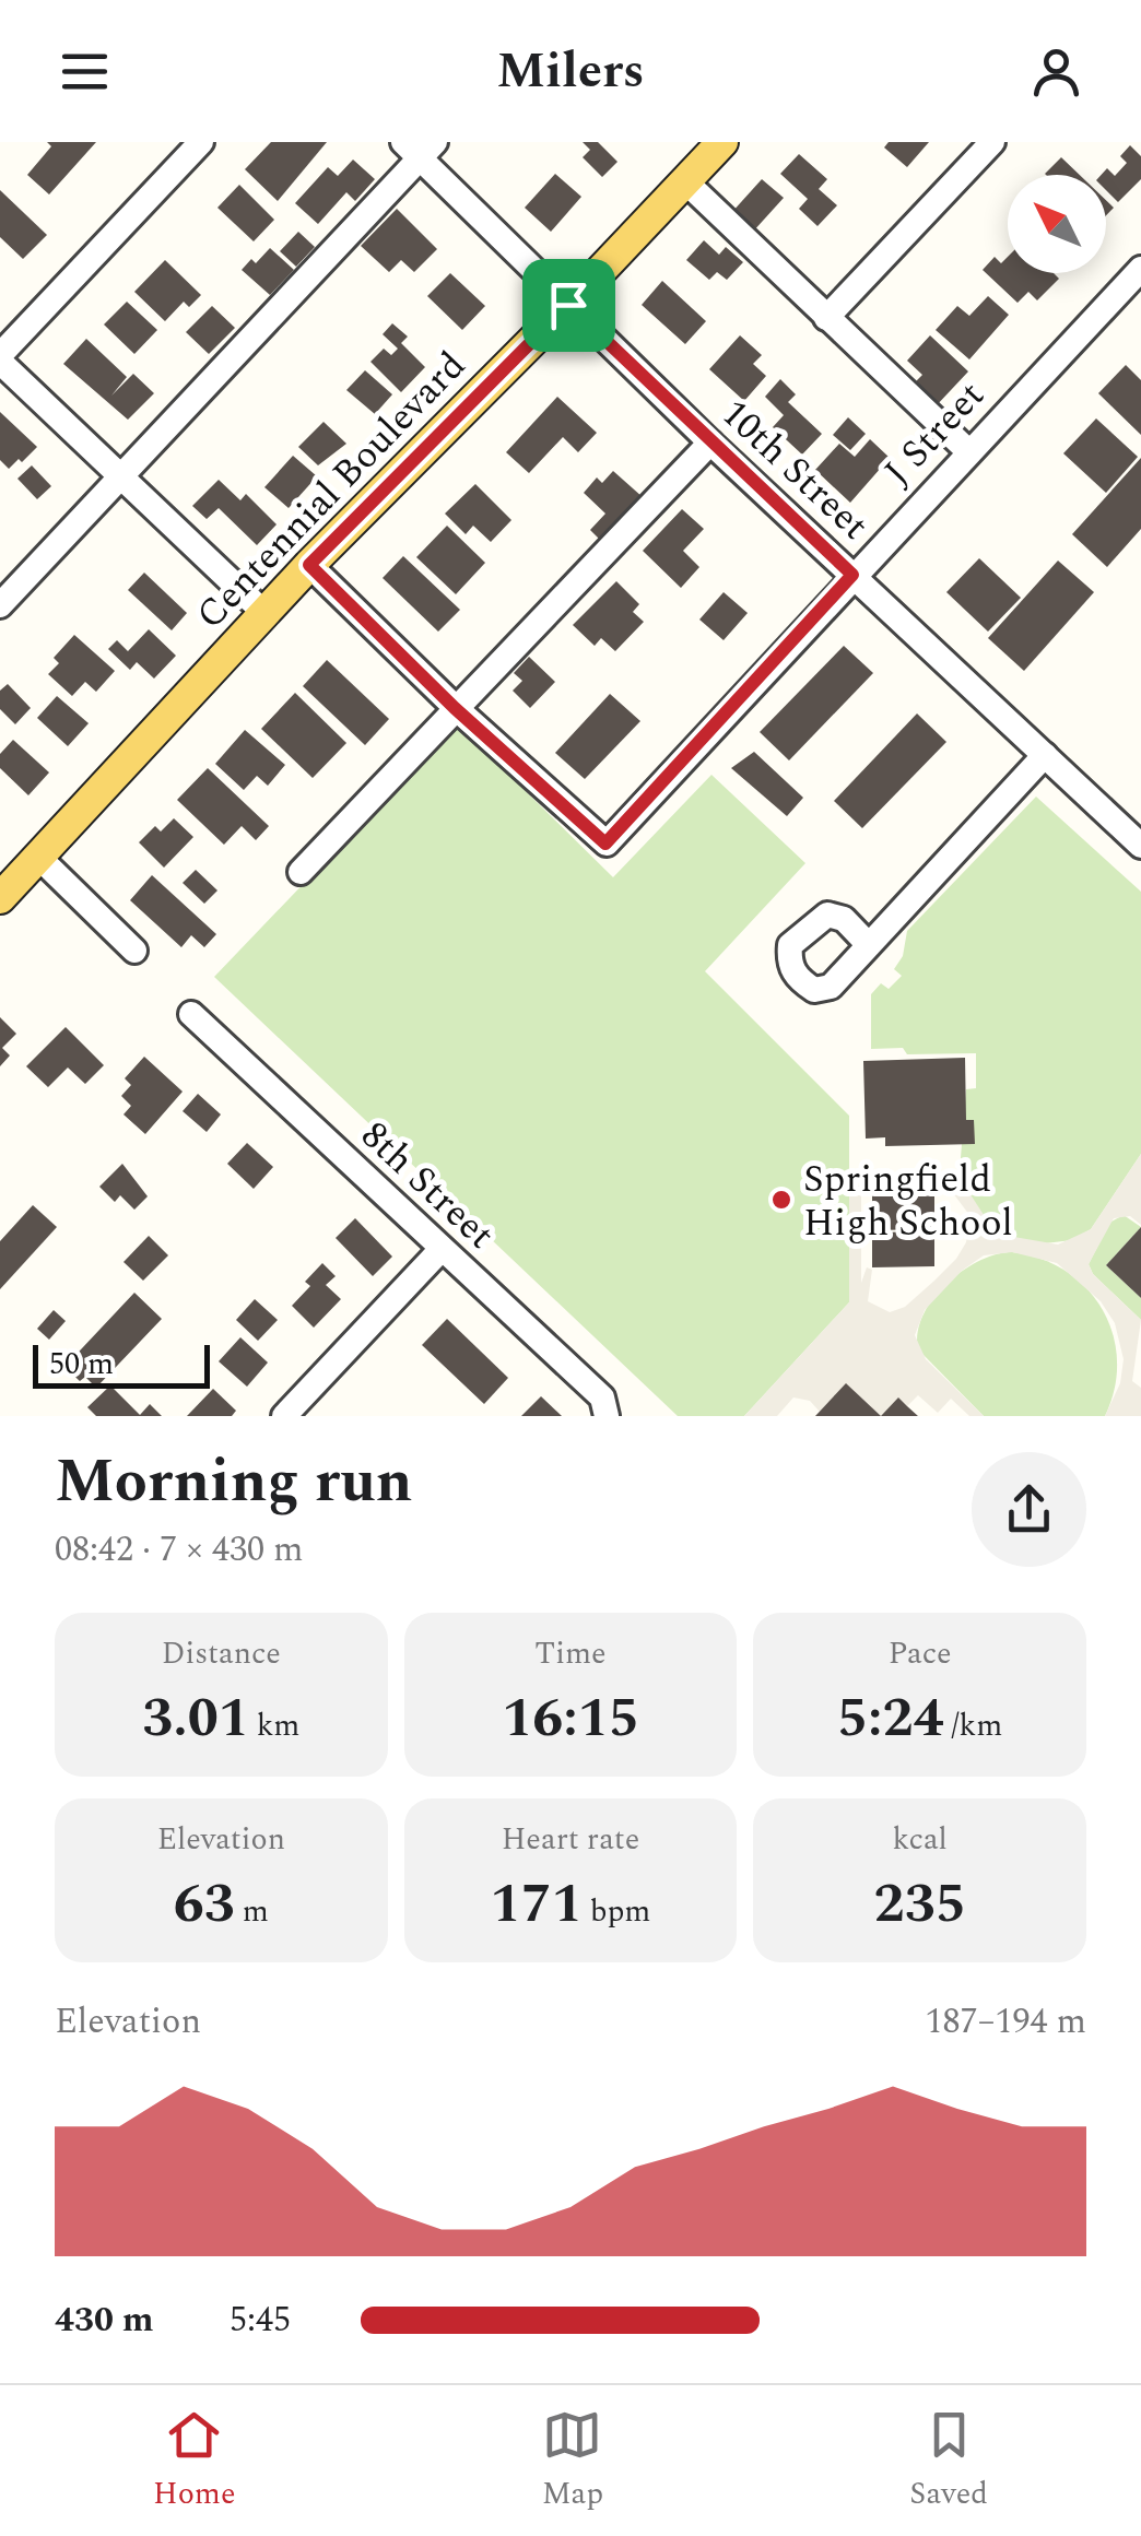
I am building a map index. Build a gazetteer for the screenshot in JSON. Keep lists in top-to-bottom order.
{
  "streets": {
    "main road": ["Centennial Boulevard"],
    "street": ["J Street", "10th Street", "8th Street"]
  },
  "crossings": [
    ["J Street", "10th Street"],
    ["10th Street", "Centennial Boulevard"]
  ],
  "places": ["Springfield High School"],
  "scale_bar": "50 m",
  "north": "top left",
  "page": {
    "header": "Milers",
    "scale": "50 m",
    "heading": ["Morning run", "08:42 · 7 × 430 m"],
    "stats": [
      ["Distance", "3.01 km"],
      ["Time", "16:15"],
      ["Pace", "5:24 /km"],
      ["Elevation", "63 m"],
      ["Heart rate", "171 bpm"],
      ["kcal", "235"]
    ],
    "chart": ["Elevation", "187–194 m"],
    "list": [
      {
        "name": "430 m",
        "note": "5:45"
      }
    ],
    "tabs": ["Home", "Map", "Saved"]
  }
}
